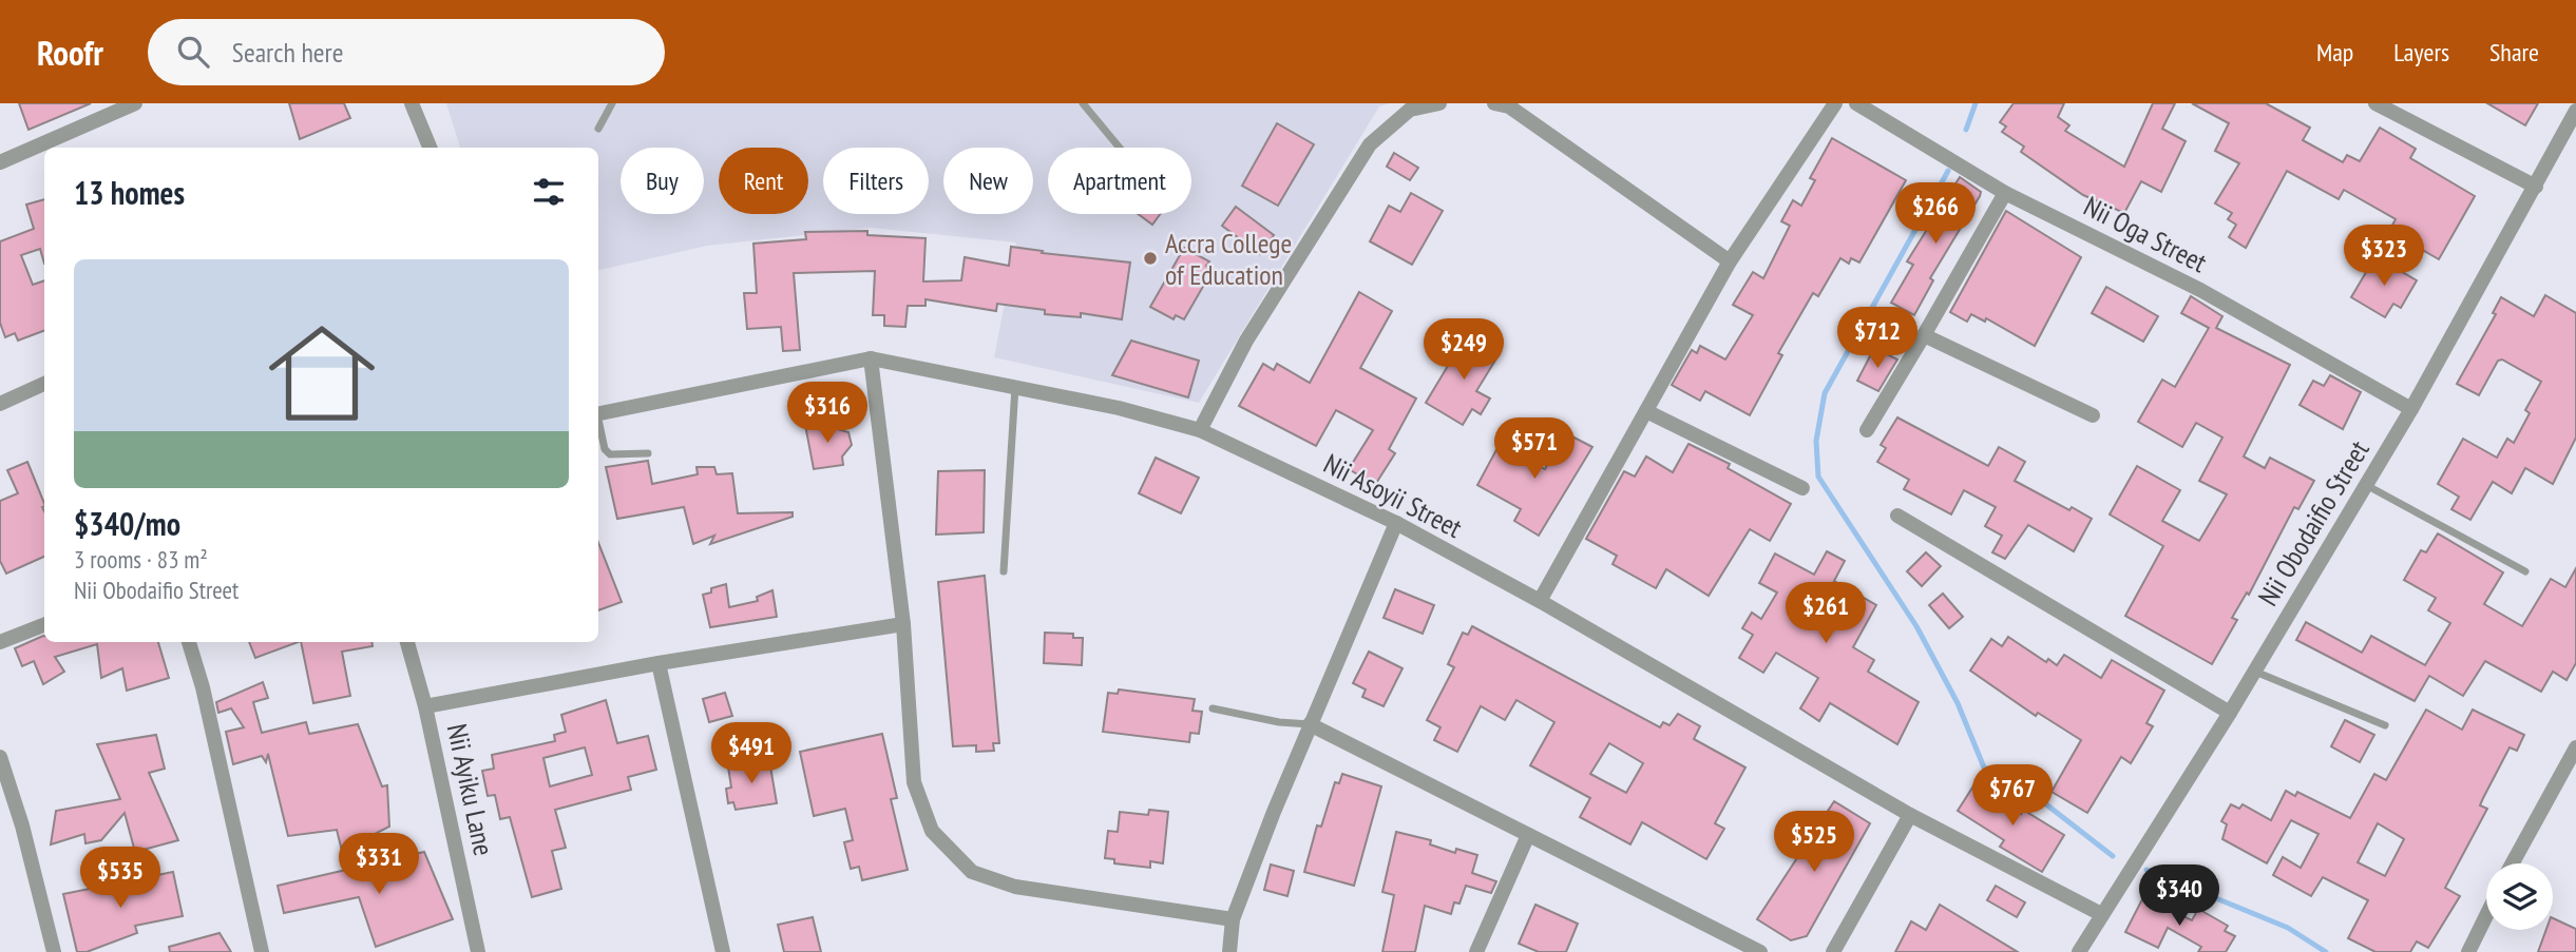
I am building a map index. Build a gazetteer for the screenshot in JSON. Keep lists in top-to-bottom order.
{
  "streets": {
    "street": [
      "Nii Oga Street",
      "Nii Asoyii Street",
      "Nii Obodaifio Street",
      "Nii Ayiku Lane"
    ]
  },
  "crossings": [
    ["Nii Oga Street", "Nii Obodaifio Street"],
    ["Nii Asoyii Street", "Nii Obodaifio Street"]
  ],
  "places": ["Accra College of Education"],
  "page": {
    "header": "Roofr",
    "search": "Search here",
    "nav": ["Map", "Layers", "Share"],
    "chip": [
      "Buy",
      "Rent",
      "Filters",
      "New",
      "Apartment"
    ],
    "heading": "13 homes",
    "price": [
      "$266",
      "$323",
      "$712",
      "$249",
      "$316",
      "$571",
      "$261",
      "$491",
      "$767",
      "$525",
      "$331",
      "$535",
      "$340"
    ],
    "list": [
      {
        "name": "$340/mo",
        "note": "3 rooms · 83 m² · Nii Obodaifio Street"
      }
    ]
  }
}
